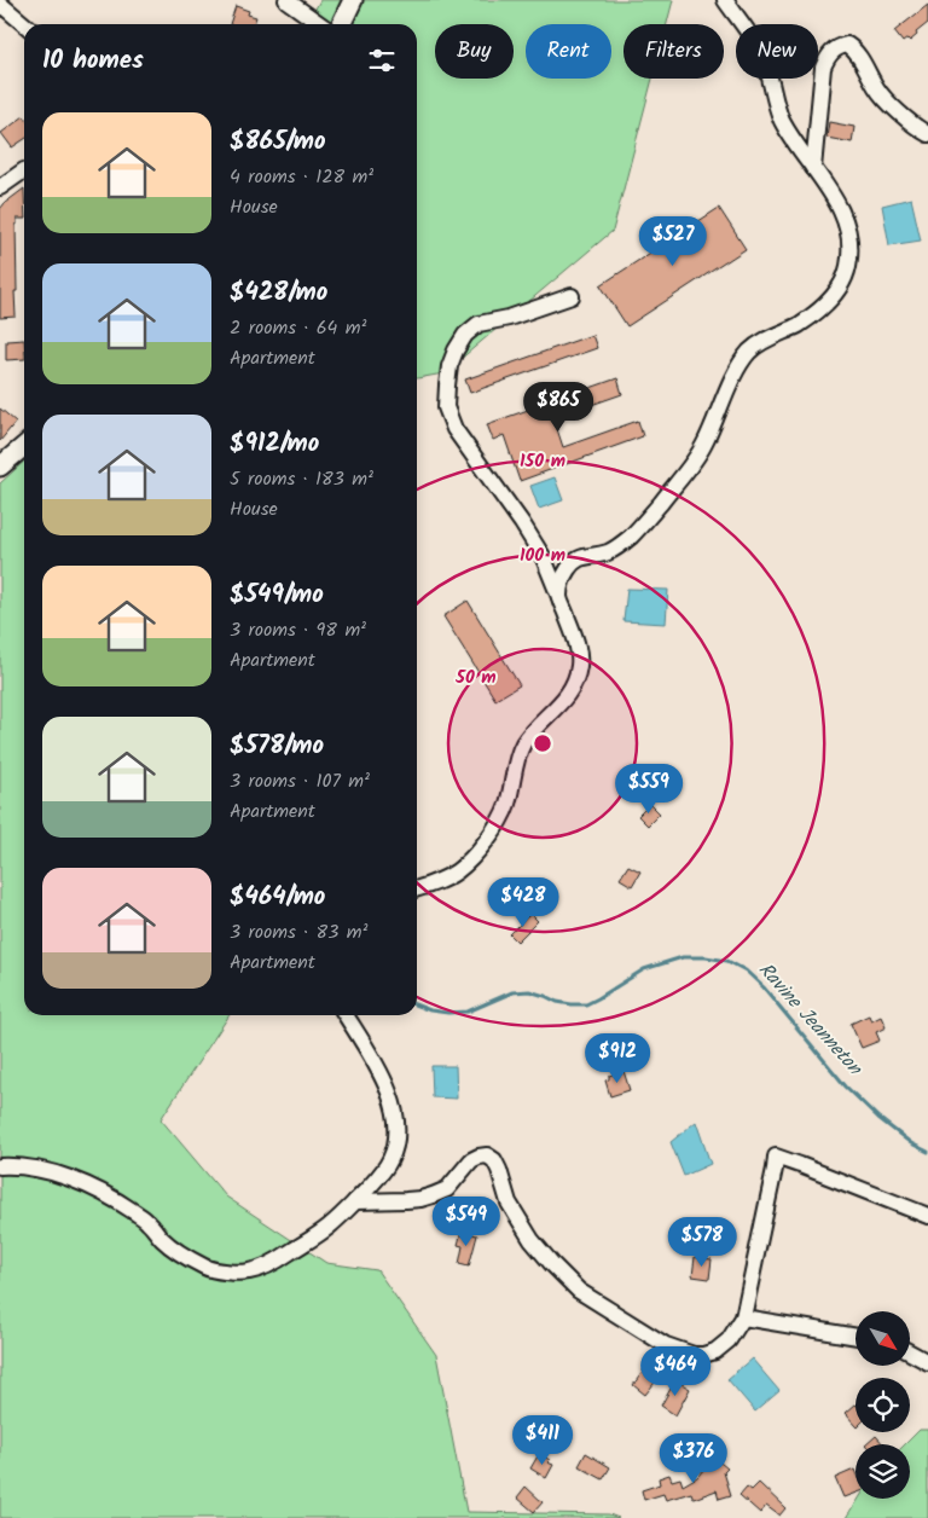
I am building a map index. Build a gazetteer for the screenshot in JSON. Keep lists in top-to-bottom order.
{
  "water": ["Ravine Jeanneton"],
  "north": "bottom right",
  "page": {
    "chip": [
      "Buy",
      "Rent",
      "Filters",
      "New"
    ],
    "heading": "10 homes",
    "list": [
      {
        "name": "$865/mo",
        "note": "4 rooms · 128 m² · House"
      },
      {
        "name": "$428/mo",
        "note": "2 rooms · 64 m² · Apartment"
      },
      {
        "name": "$912/mo",
        "note": "5 rooms · 183 m² · House"
      },
      {
        "name": "$549/mo",
        "note": "3 rooms · 98 m² · Apartment"
      },
      {
        "name": "$578/mo",
        "note": "3 rooms · 107 m² · Apartment"
      },
      {
        "name": "$464/mo",
        "note": "3 rooms · 83 m² · Apartment"
      }
    ],
    "price": [
      "$527",
      "$865",
      "$559",
      "$428",
      "$912",
      "$549",
      "$578",
      "$464",
      "$411",
      "$376"
    ]
  },
  "rings": ["150 m", "100 m", "50 m"]
}
